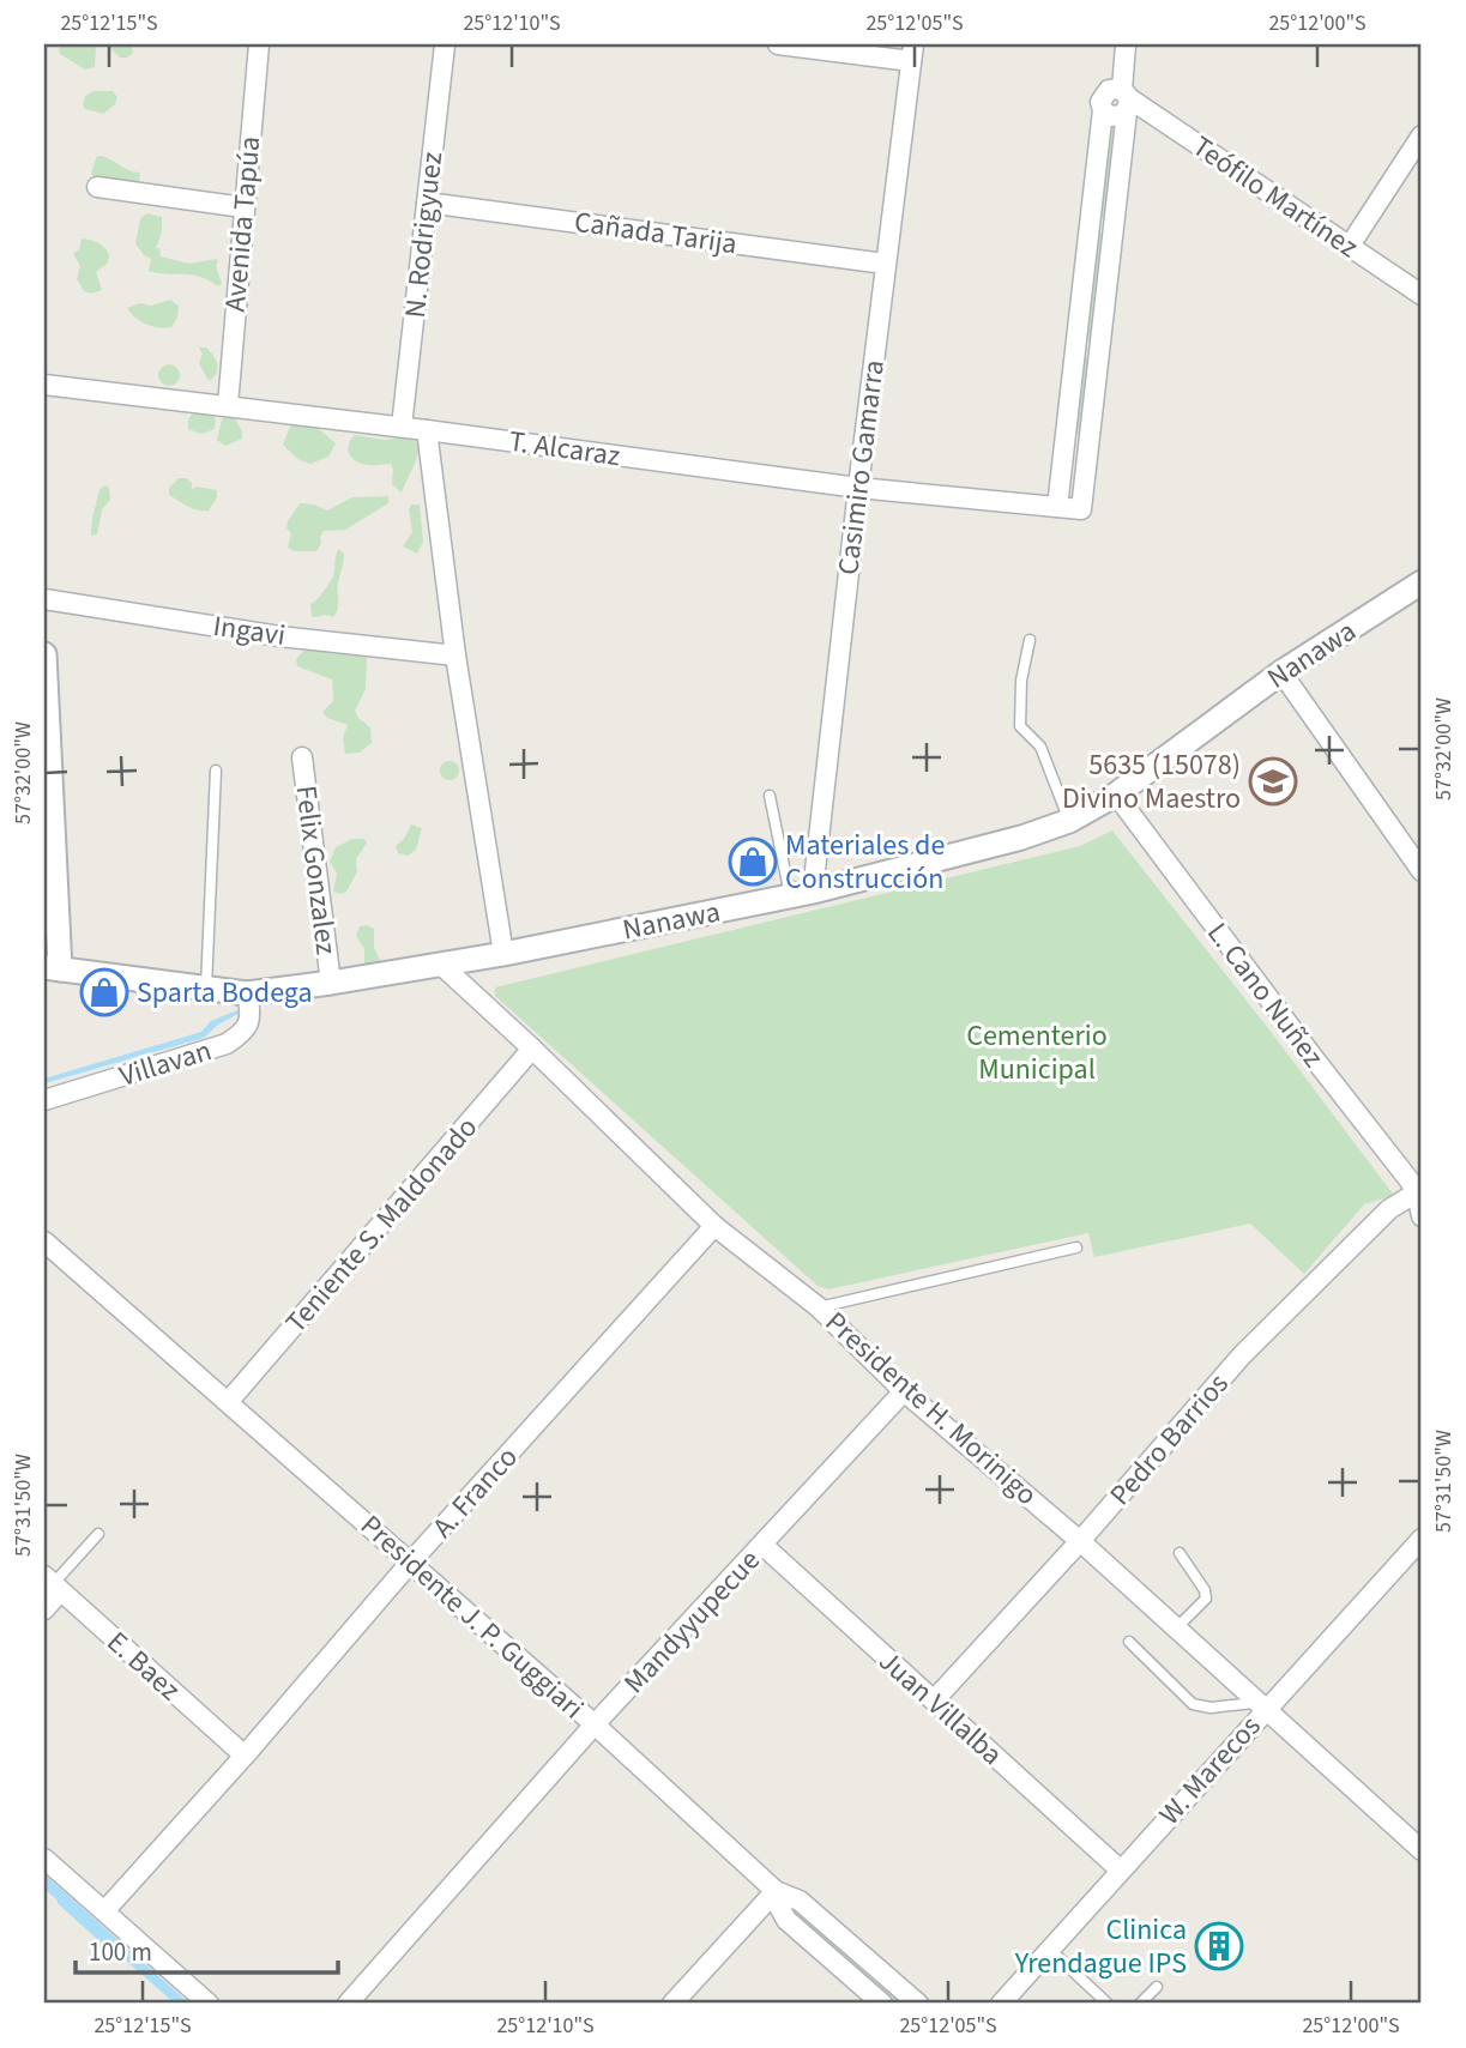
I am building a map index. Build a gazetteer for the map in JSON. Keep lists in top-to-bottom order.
{
  "streets": {
    "street": [
      "Teófilo Martínez",
      "Avenida Tapúa",
      "Cañada Tarija",
      "N. Rodrigyuez",
      "T. Alcaraz",
      "Casimiro Gamarra",
      "Ingavi",
      "Nanawa",
      "Felix Gonzalez",
      "L. Cano Nuñez",
      "Villavan",
      "Teniente S. Maldonado",
      "Presidente H. Morinigo",
      "Pedro Barrios",
      "A. Franco",
      "Presidente J. P. Guggiari",
      "Mandyyupecue",
      "E. Baez",
      "Juan Villalba",
      "W. Marecos"
    ]
  },
  "crossings": [
    ["Avenida Tapúa", "T. Alcaraz"],
    ["Cañada Tarija", "N. Rodrigyuez"],
    ["Cañada Tarija", "Casimiro Gamarra"],
    ["N. Rodrigyuez", "T. Alcaraz"],
    ["T. Alcaraz", "Casimiro Gamarra"],
    ["Casimiro Gamarra", "Nanawa"],
    ["Nanawa", "Felix Gonzalez"],
    ["Nanawa", "L. Cano Nuñez"],
    ["Nanawa", "Villavan"],
    ["Nanawa", "Presidente H. Morinigo"],
    ["L. Cano Nuñez", "Pedro Barrios"],
    ["Teniente S. Maldonado", "Presidente H. Morinigo"],
    ["Teniente S. Maldonado", "Presidente J. P. Guggiari"],
    ["Presidente H. Morinigo", "Pedro Barrios"],
    ["Presidente H. Morinigo", "A. Franco"],
    ["Presidente H. Morinigo", "Mandyyupecue"],
    ["Presidente H. Morinigo", "W. Marecos"],
    ["Pedro Barrios", "Juan Villalba"],
    ["A. Franco", "Presidente J. P. Guggiari"],
    ["A. Franco", "E. Baez"],
    ["Presidente J. P. Guggiari", "Mandyyupecue"],
    ["Mandyyupecue", "Juan Villalba"],
    ["Juan Villalba", "W. Marecos"]
  ],
  "parks": ["Cementerio Municipal"],
  "places": {
    "school or university": ["5635 (15078) Divino Maestro"],
    "shop": ["Materiales de Construcción", "Sparta Bodega"],
    "building": ["Clinica Yrendague IPS"]
  },
  "scale_bar": "100 m",
  "coordinates": [
    "25°12'15\"S",
    "25°12'10\"S",
    "25°12'05\"S",
    "25°12'00\"S",
    "57°32'00\"W",
    "57°31'50\"W"
  ]
}
